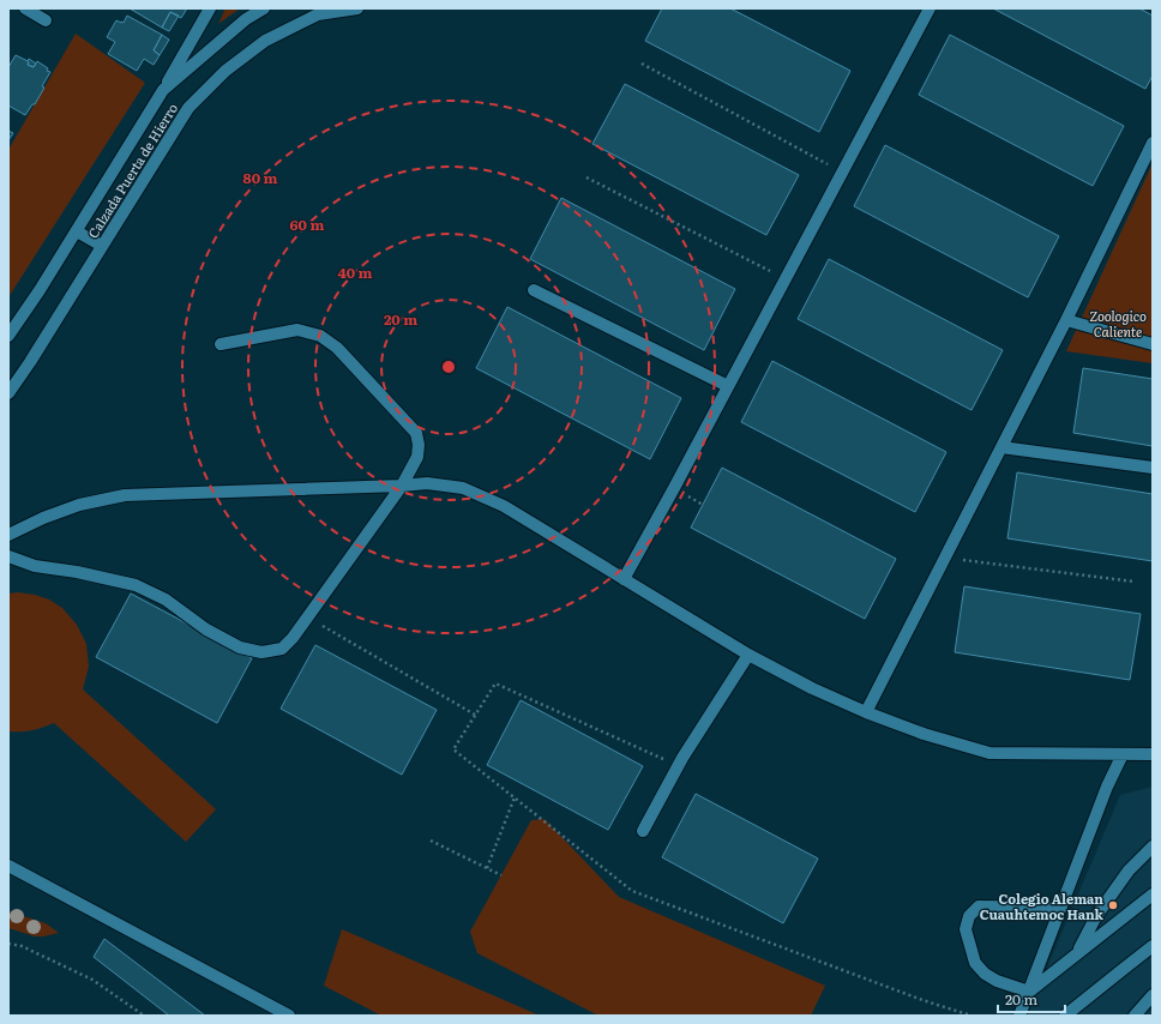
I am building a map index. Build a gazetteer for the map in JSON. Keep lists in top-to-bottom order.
{
  "streets": {
    "street": ["Calzada Puerta de Hierro"]
  },
  "parks": ["Zoologico Caliente"],
  "places": ["Colegio Aleman Cuauhtemoc Hank"],
  "scale_bar": "20 m",
  "rings": [
    "80 m",
    "60 m",
    "40 m",
    "20 m"
  ]
}
